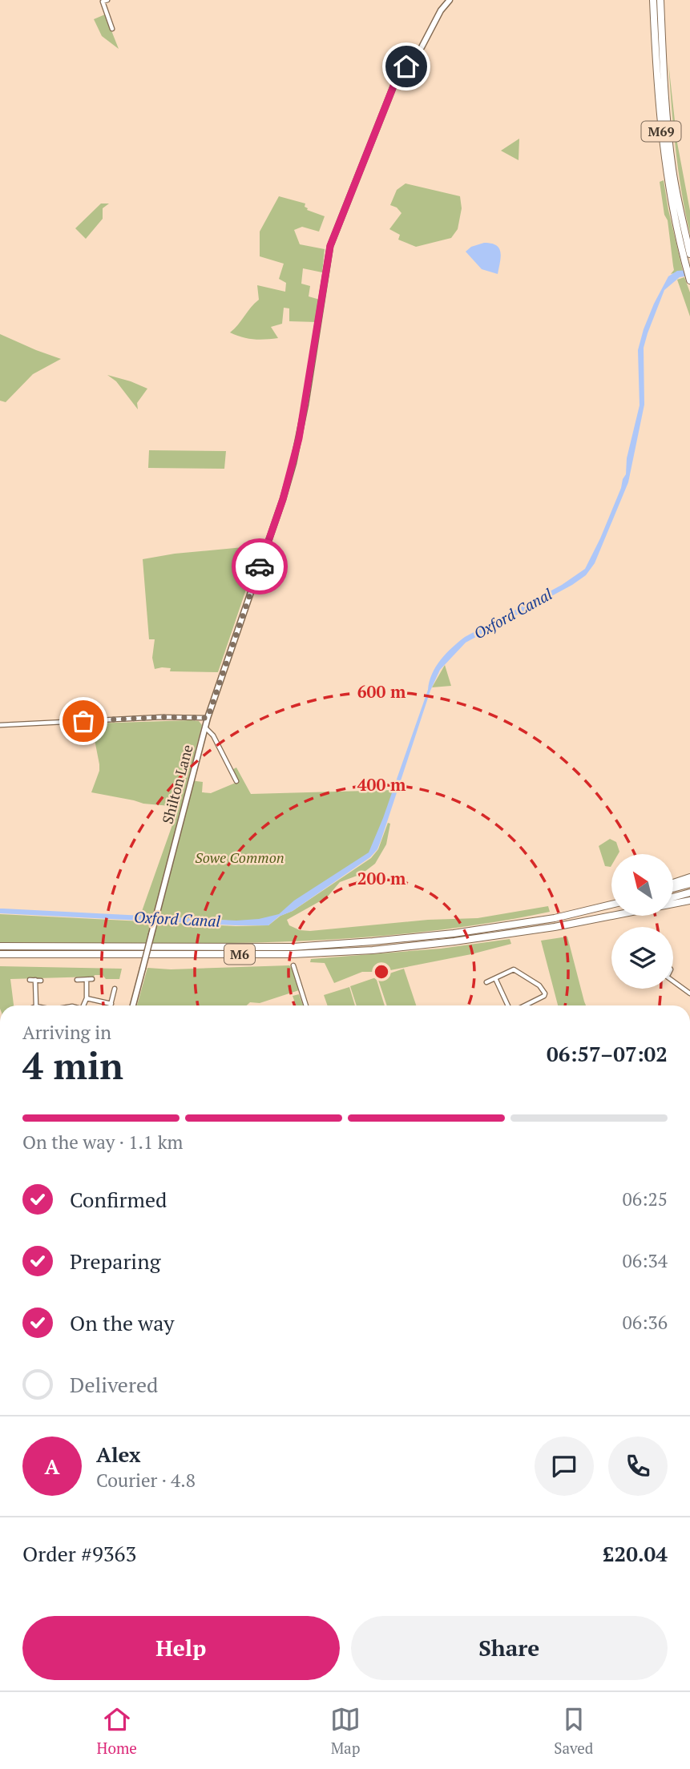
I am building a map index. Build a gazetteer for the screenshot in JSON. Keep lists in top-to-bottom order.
{
  "streets": {
    "highway": ["M69", "M6"],
    "street": ["Shilton Lane"]
  },
  "water": ["Oxford Canal"],
  "parks": ["Sowe Common"],
  "north": "top left",
  "page": {
    "heading": ["4 min", "Arriving in", "06:57–07:02"],
    "panel": [
      "Alex",
      "Courier · 4.8",
      "Order #9363",
      "£20.04"
    ],
    "bar": "On the way · 1.1 km",
    "list": [
      ["Confirmed", "06:25"],
      ["Preparing", "06:34"],
      ["On the way", "06:36"],
      "Delivered"
    ],
    "round": "A",
    "buttons": ["Help", "Share"],
    "tabs": ["Home", "Map", "Saved"]
  },
  "rings": ["600 m", "400 m", "200 m"]
}
